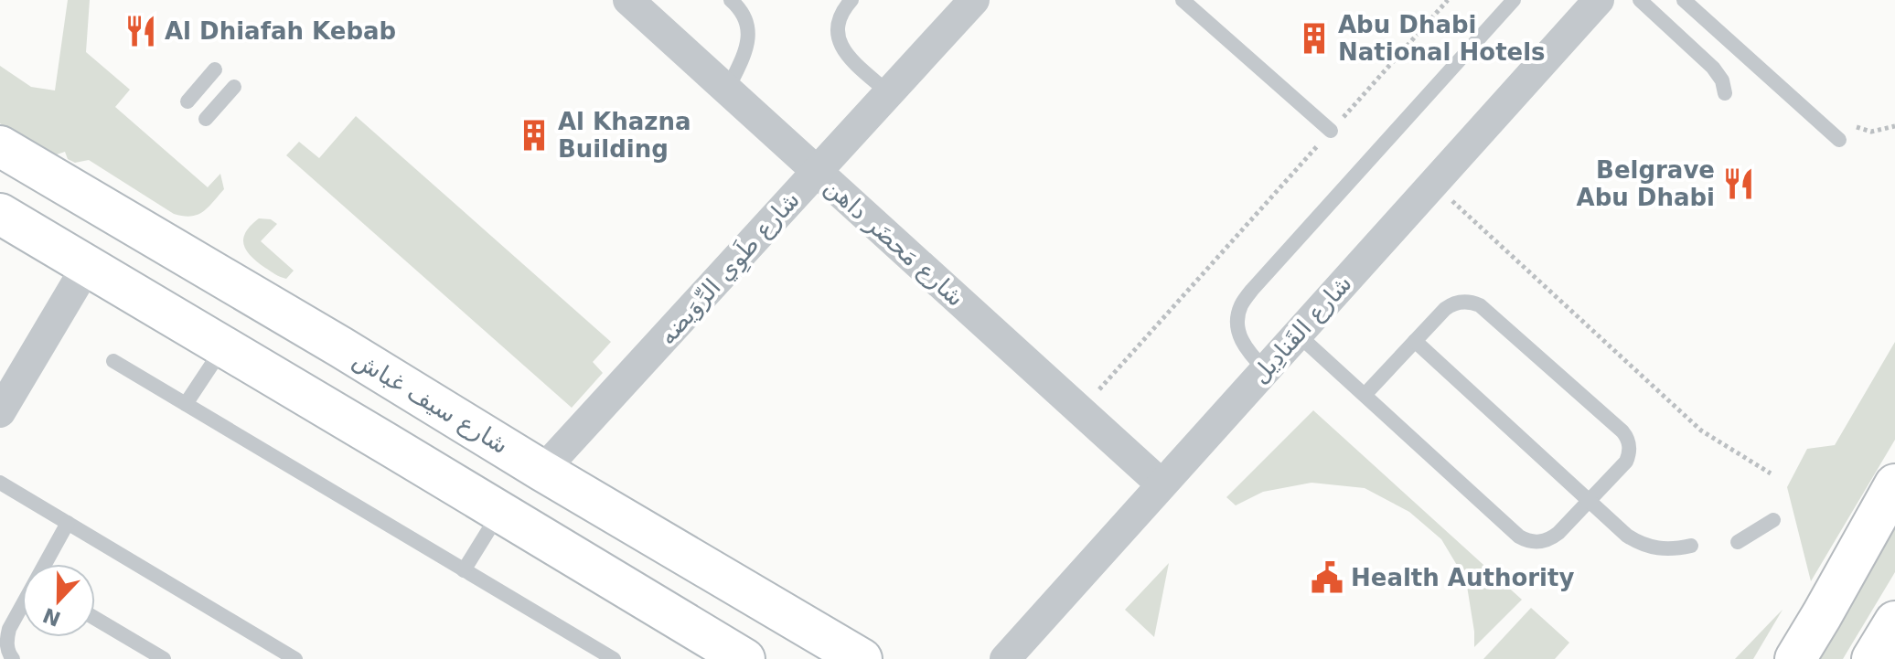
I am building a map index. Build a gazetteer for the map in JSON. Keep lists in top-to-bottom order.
{
  "streets": {
    "street": [
      "شارع مَحضَر داهن",
      "شارع طَوِي الرِّوَيضه",
      "شارع القَنادِيل",
      "شارع سيف غباش"
    ]
  },
  "crossings": [
    ["شارع مَحضَر داهن", "شارع طَوِي الرِّوَيضه"],
    ["شارع مَحضَر داهن", "شارع القَنادِيل"],
    ["شارع طَوِي الرِّوَيضه", "شارع سيف غباش"]
  ],
  "places": {
    "restaurant": ["Al Dhiafah Kebab", "Belgrave Abu Dhabi"],
    "building": ["Abu Dhabi National Hotels", "Al Khazna Building"],
    "public building": ["Health Authority"]
  },
  "north": "bottom"
}
